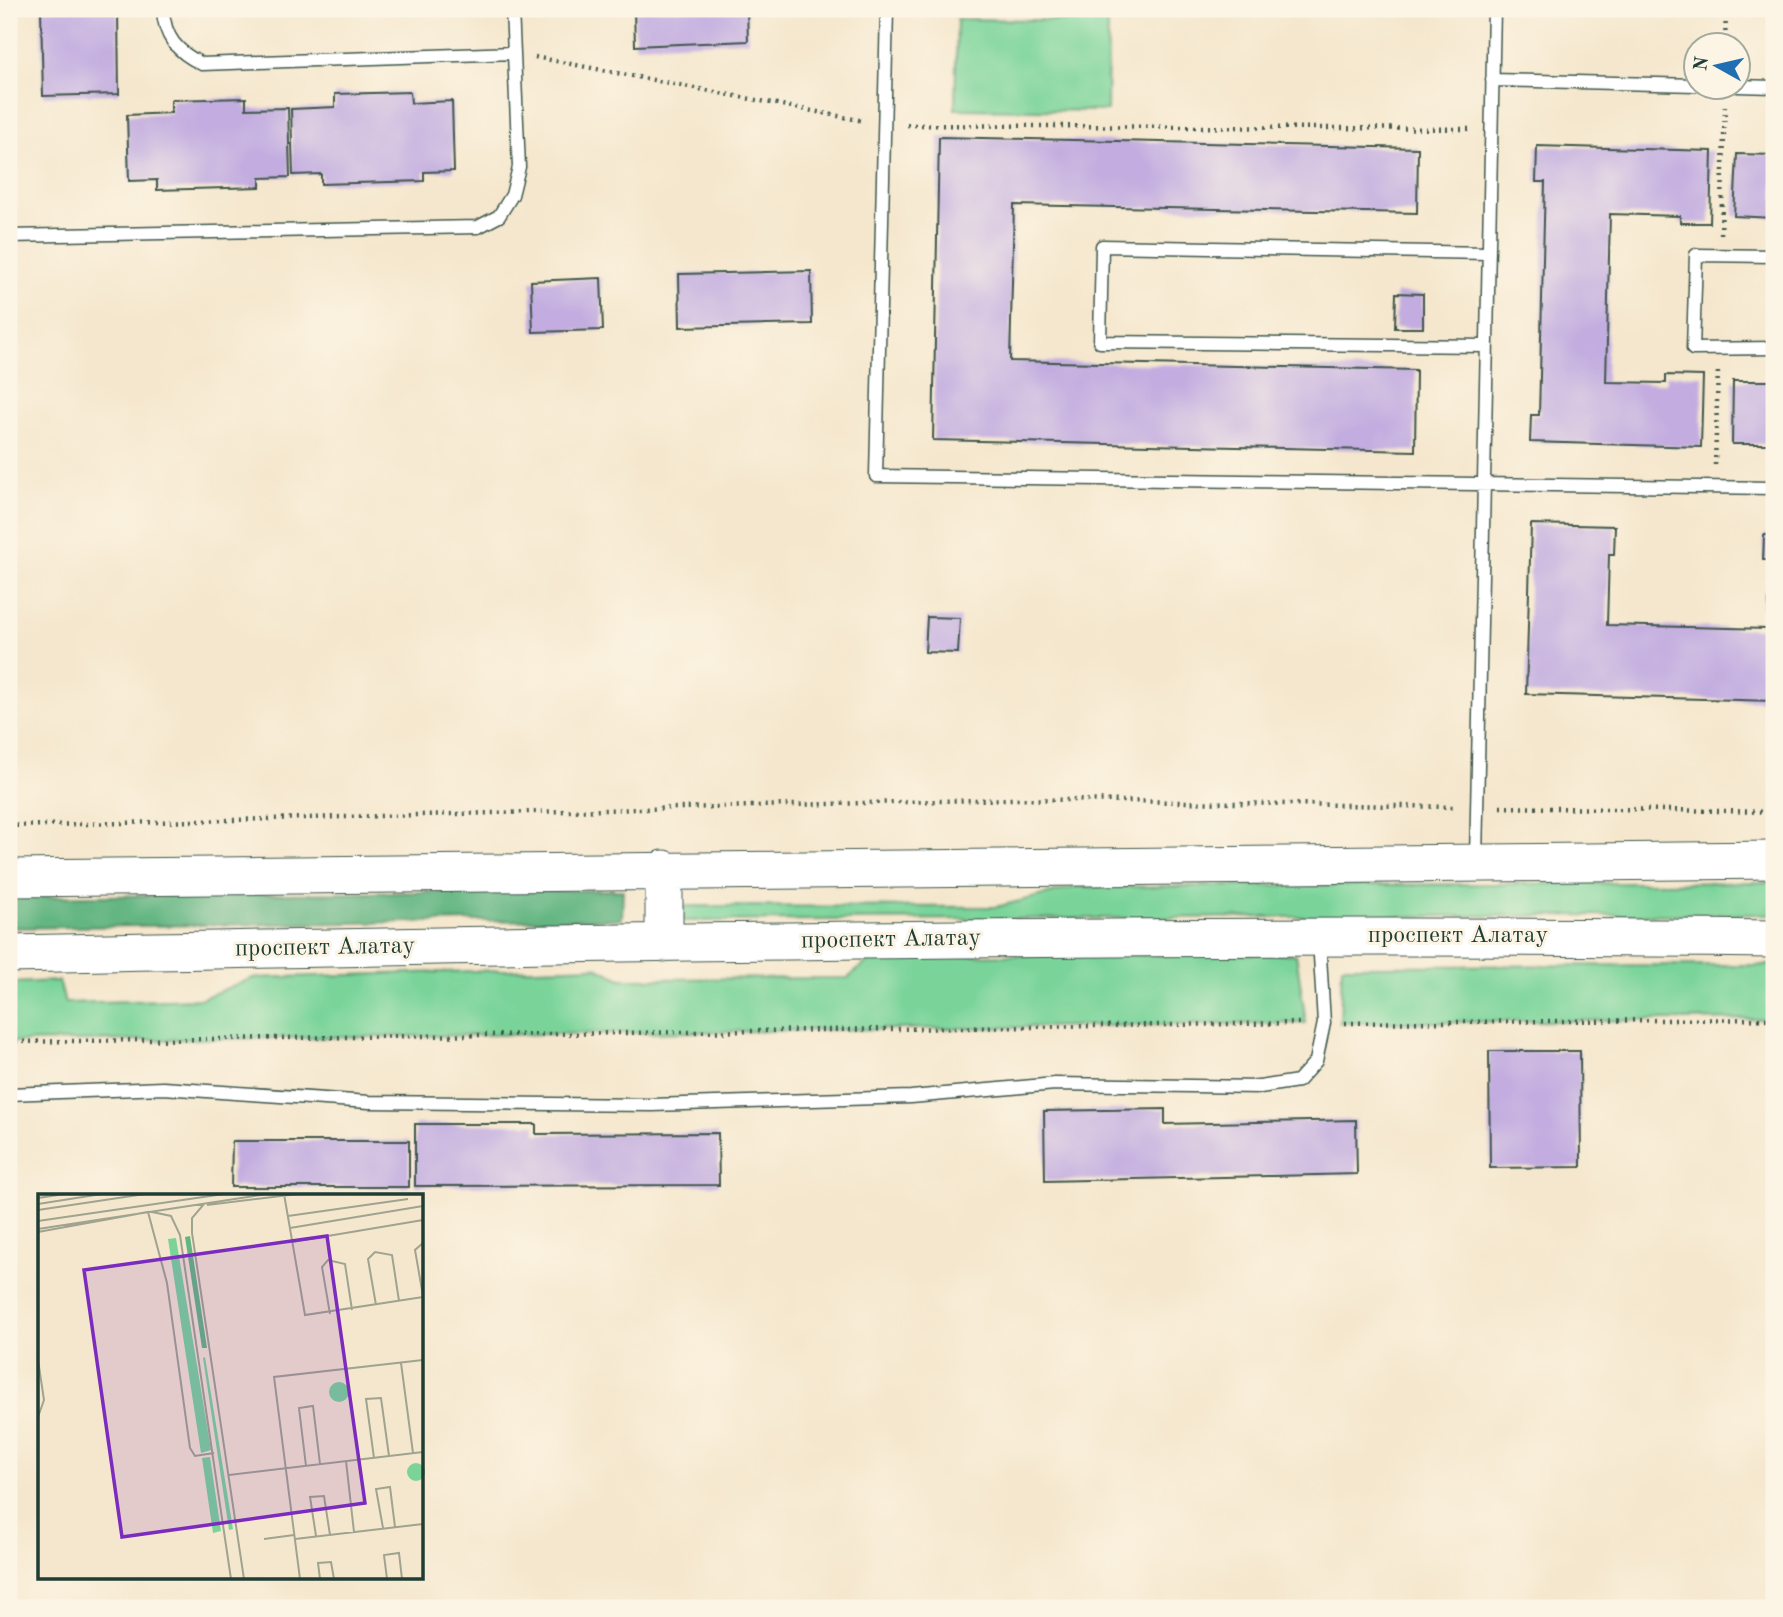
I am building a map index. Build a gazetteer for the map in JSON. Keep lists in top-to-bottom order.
{
  "streets": {
    "main road": ["проспект Алатау"]
  },
  "north": "left"
}
